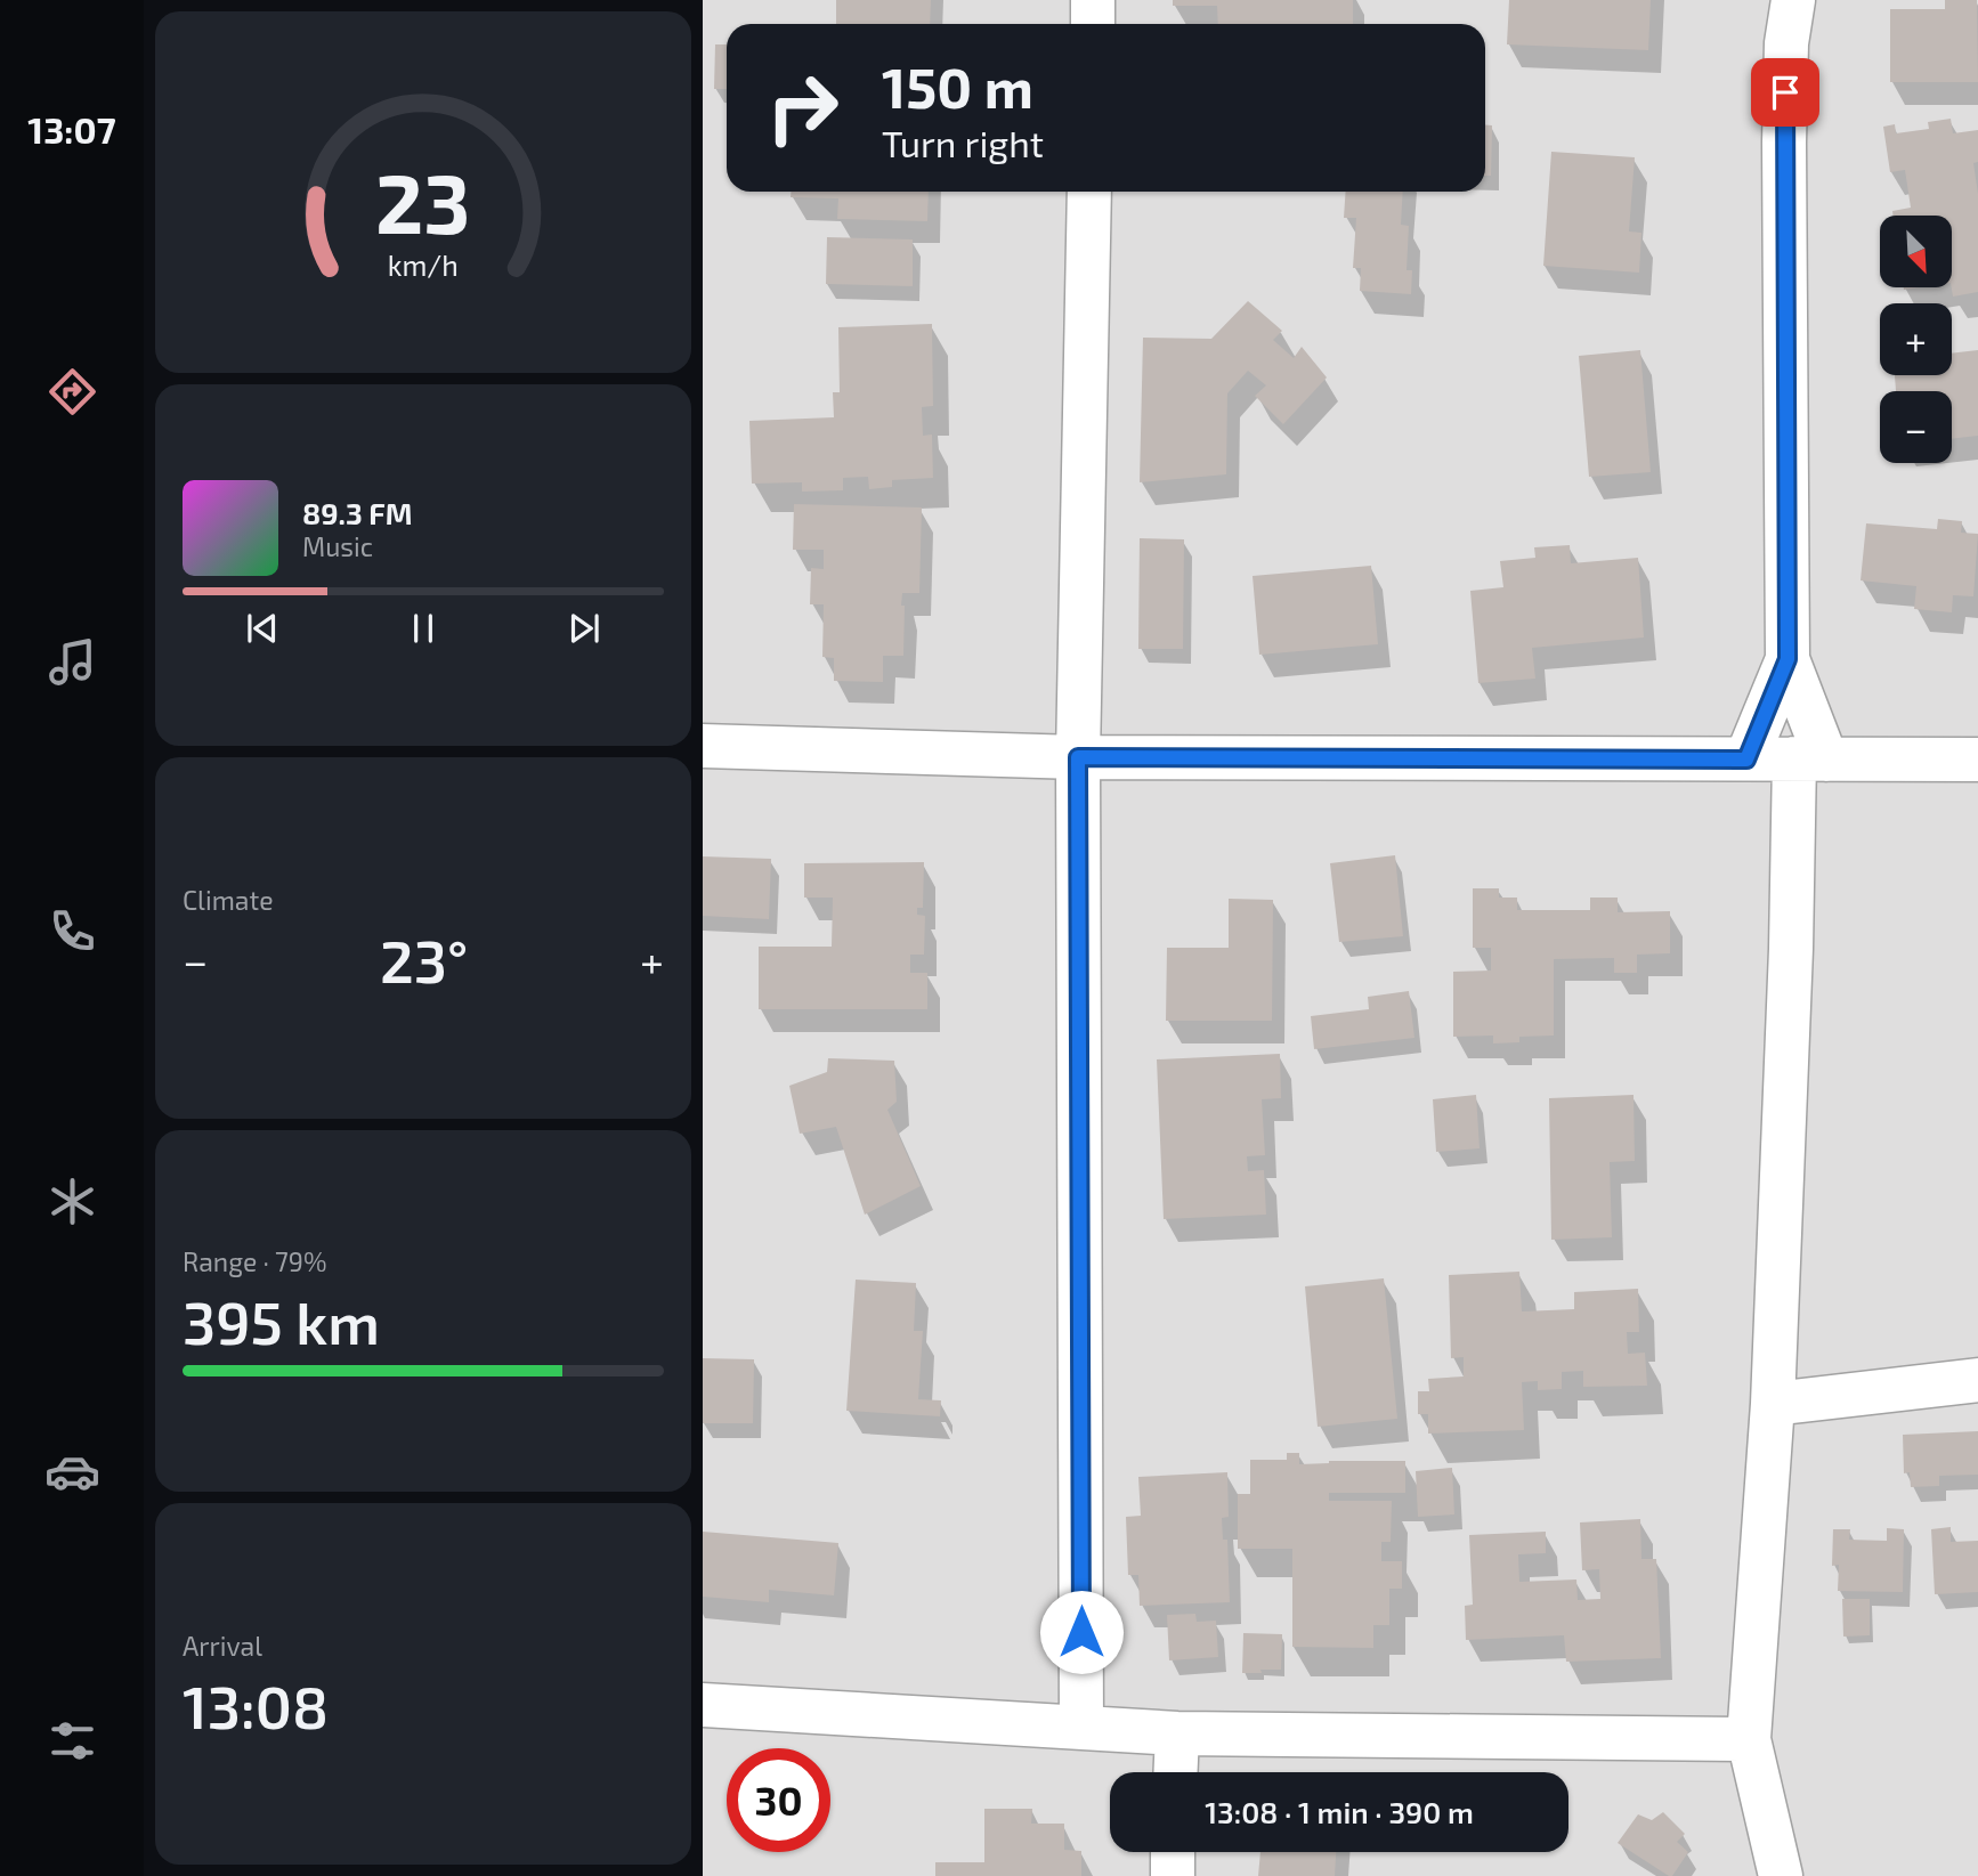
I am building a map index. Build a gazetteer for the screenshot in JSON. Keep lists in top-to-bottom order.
{
  "north": "bottom right",
  "page": {
    "tabs": "13:07",
    "turn": ["150 m", "Turn right"],
    "map_buttons": ["+", "−"],
    "song": ["89.3 FM", "Music"],
    "tile": [
      "Climate",
      ["Range · 79%", "395 km"],
      ["Arrival", "13:08"]
    ],
    "heat": ["−", "23°", "+"],
    "limit": "30",
    "trip": "13:08 · 1 min · 390 m",
    "gauge": ["23", "km/h"]
  }
}
